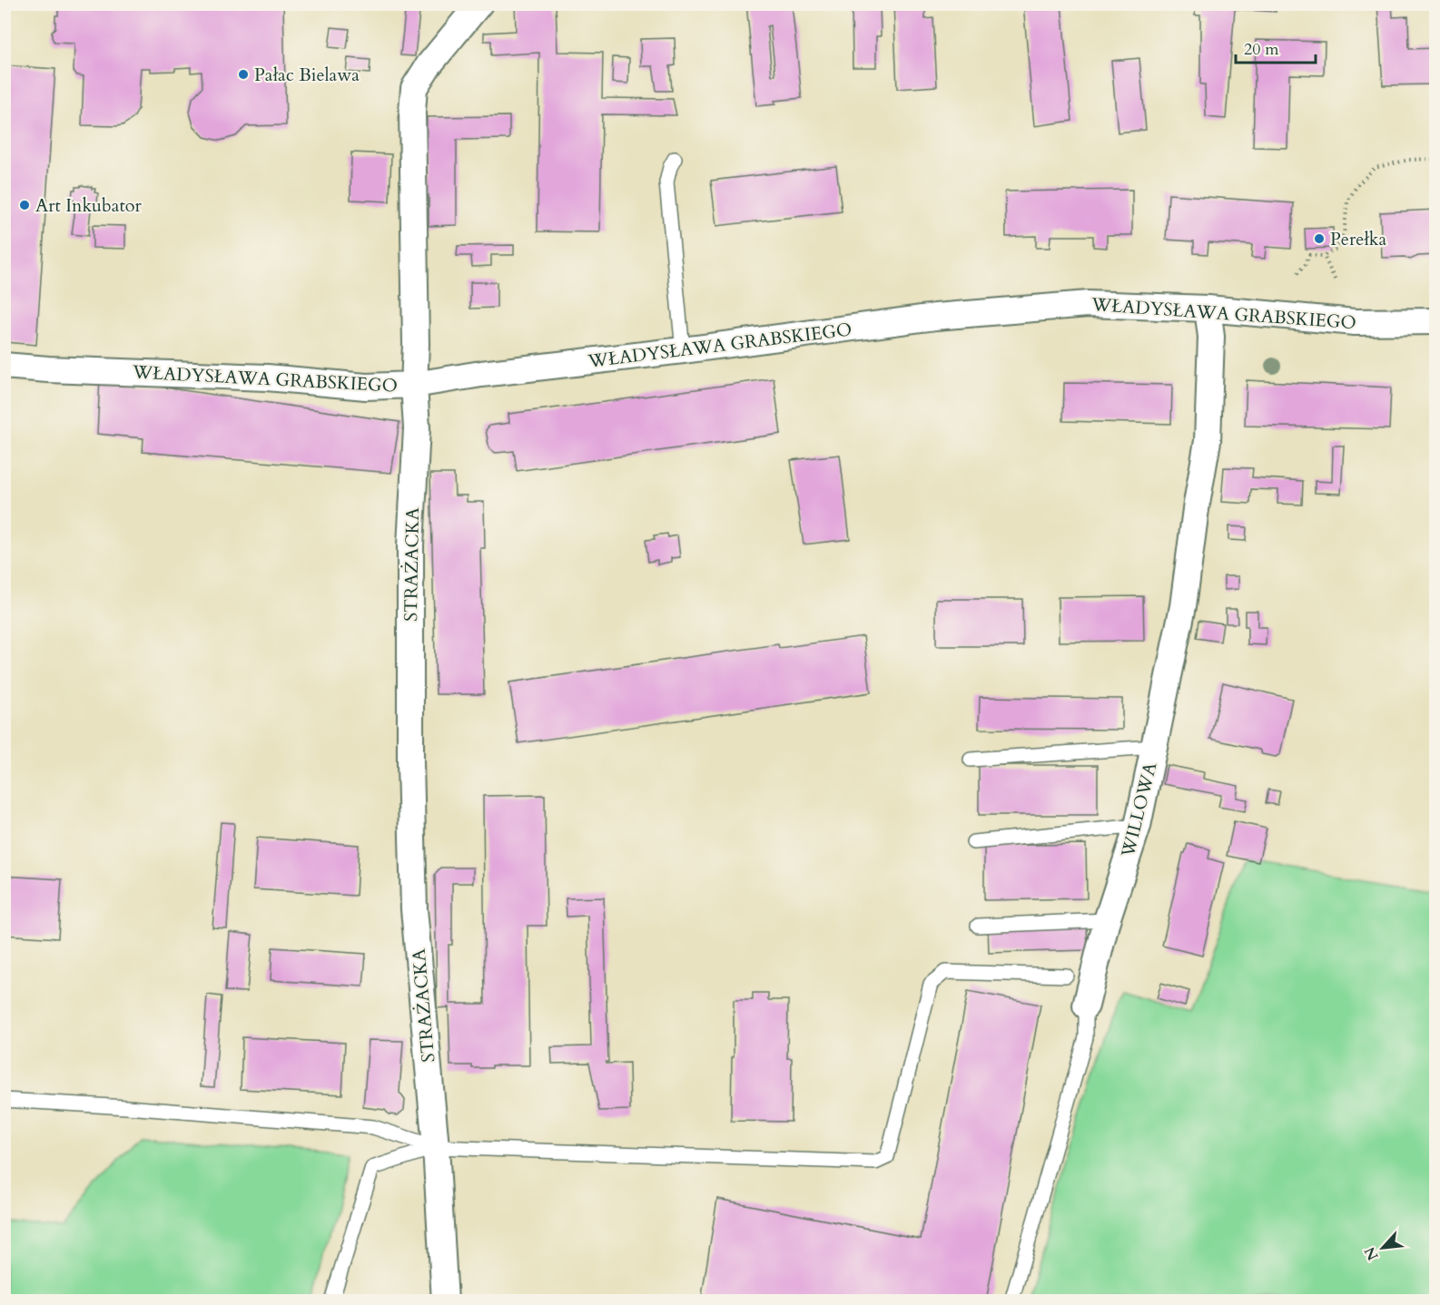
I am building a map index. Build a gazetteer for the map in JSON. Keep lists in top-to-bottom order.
{
  "streets": {
    "street": ["WŁADYSŁAWA GRABSKIEGO", "STRAŻACKA", "WILLOWA"]
  },
  "crossings": [
    ["WŁADYSŁAWA GRABSKIEGO", "STRAŻACKA"],
    ["WŁADYSŁAWA GRABSKIEGO", "WILLOWA"]
  ],
  "places": ["Pałac Bielawa", "Art Inkubator", "Perełka"],
  "scale_bar": "20 m",
  "north": "bottom left"
}
